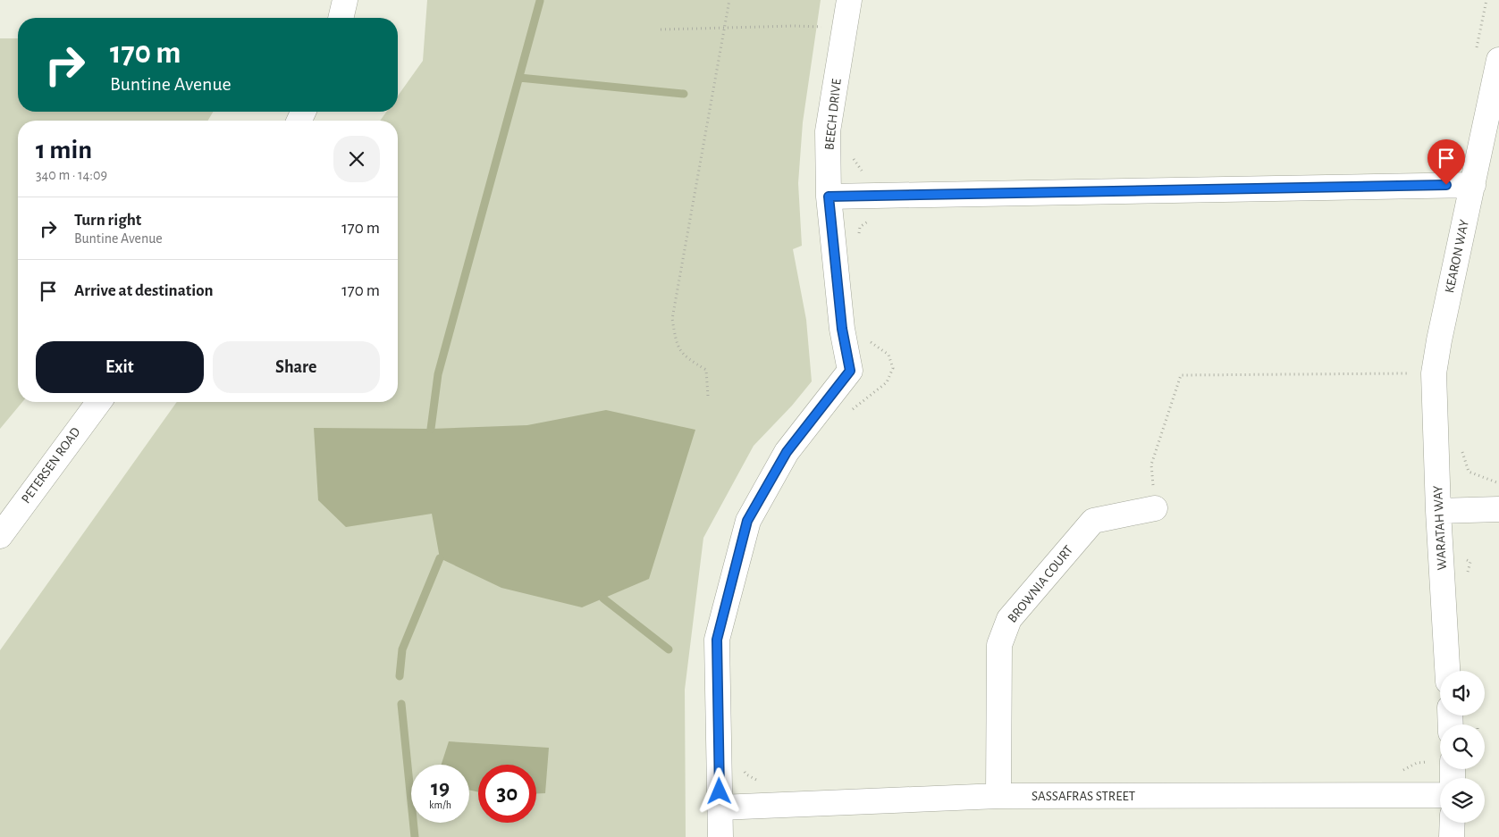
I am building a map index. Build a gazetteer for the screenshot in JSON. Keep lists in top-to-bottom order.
{
  "streets": {
    "street": [
      "BEECH DRIVE",
      "KEARON WAY",
      "PETERSEN ROAD",
      "WARATAH WAY",
      "BROWNIA COURT",
      "SASSAFRAS STREET"
    ]
  },
  "crossings": [
    ["BEECH DRIVE", "SASSAFRAS STREET"],
    ["KEARON WAY", "WARATAH WAY"],
    ["BROWNIA COURT", "SASSAFRAS STREET"]
  ],
  "page": {
    "turn": ["170 m", "Buntine Avenue"],
    "heading": ["1 min", "340 m · 14:09"],
    "list": [
      {
        "name": "Turn right",
        "note": "Buntine Avenue",
        "value": "170 m"
      },
      {
        "name": "Arrive at destination",
        "value": "170 m"
      }
    ],
    "buttons": ["Exit", "Share"],
    "speed": "19 km/h",
    "limit": "30"
  }
}
